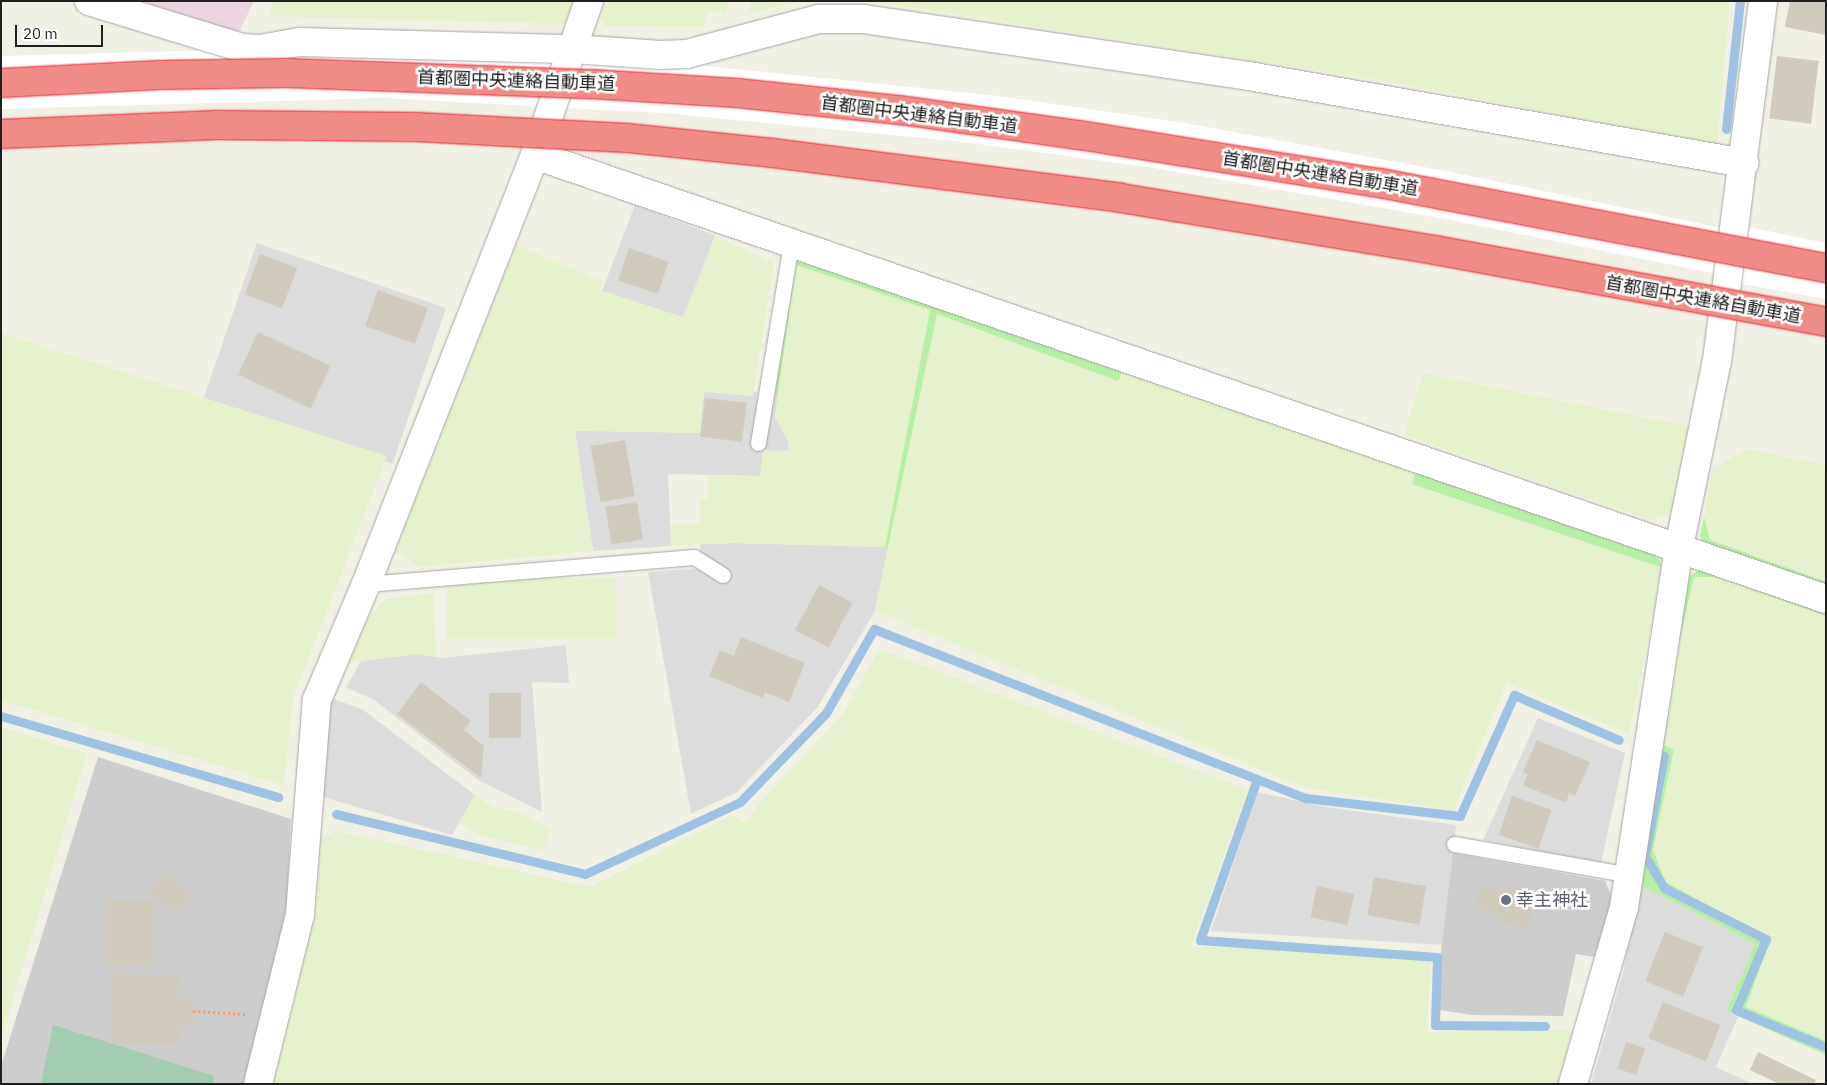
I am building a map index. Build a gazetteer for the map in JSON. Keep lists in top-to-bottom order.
{
  "streets": {
    "highway": ["首都圏中央連絡自動車道"]
  },
  "places": ["幸主神社"],
  "scale_bar": "20 m"
}
